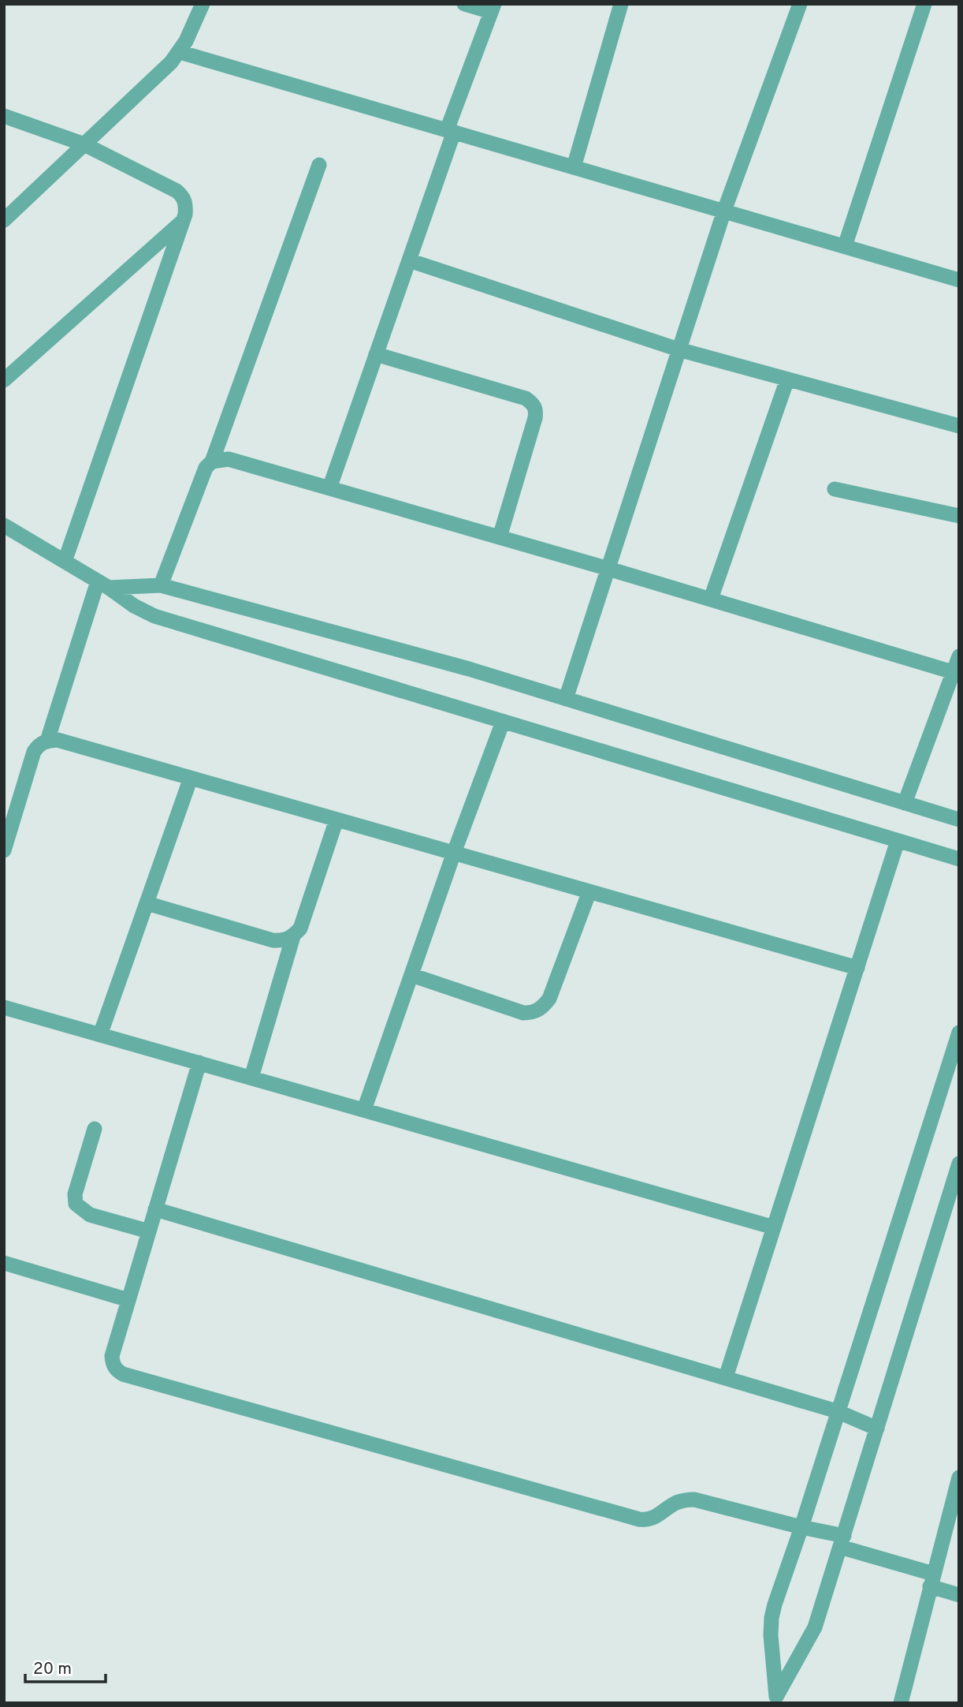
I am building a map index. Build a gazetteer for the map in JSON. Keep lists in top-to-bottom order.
{
  "scale_bar": "20 m"
}
